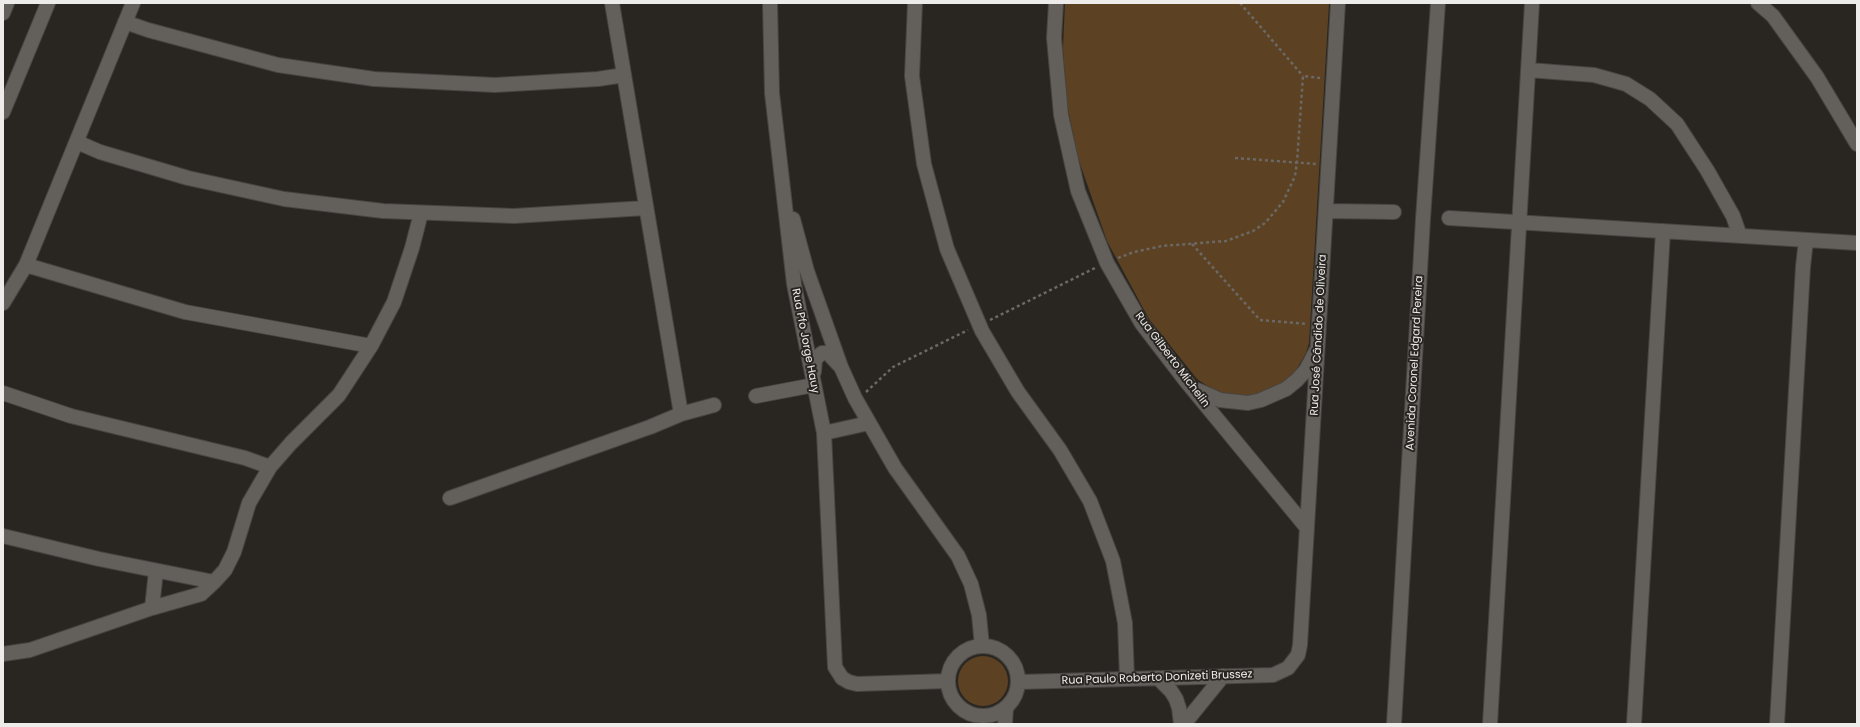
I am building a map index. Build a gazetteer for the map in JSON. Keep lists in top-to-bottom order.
{
  "streets": {
    "street": [
      "Rua José Cândido de Oliveira",
      "Rua Pfo Jorge Hauy",
      "Rua Gilberto Michelin",
      "Avenida Coronel Edgard Pereira",
      "Rua Paulo Roberto Donizeti Brussez"
    ]
  },
  "crossings": [
    ["Rua José Cândido de Oliveira", "Rua Gilberto Michelin"],
    ["Rua José Cândido de Oliveira", "Rua Paulo Roberto Donizeti Brussez"],
    ["Rua Pfo Jorge Hauy", "Rua Paulo Roberto Donizeti Brussez"]
  ]
}
